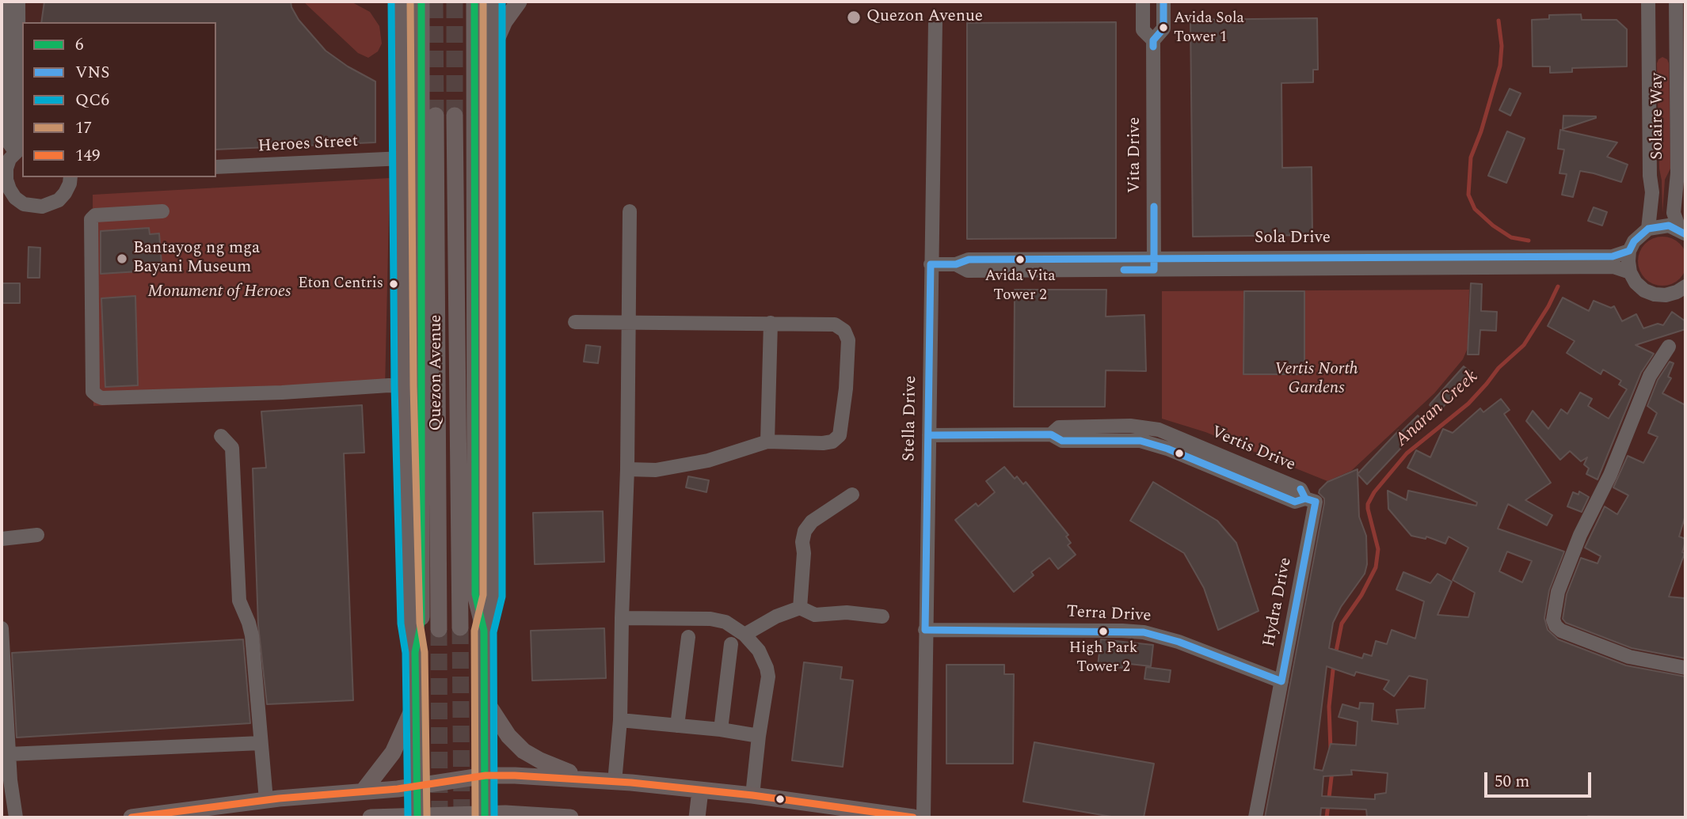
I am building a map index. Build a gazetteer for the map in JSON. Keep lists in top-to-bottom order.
{
  "streets": {
    "main road": ["Quezon Avenue"],
    "street": [
      "Solaire Way",
      "Heroes Street",
      "Vita Drive",
      "Sola Drive",
      "Stella Drive",
      "Vertis Drive",
      "Hydra Drive",
      "Terra Drive"
    ]
  },
  "crossings": [
    ["Heroes Street", "Quezon Avenue"],
    ["Vita Drive", "Sola Drive"],
    ["Sola Drive", "Stella Drive"],
    ["Stella Drive", "Vertis Drive"],
    ["Stella Drive", "Terra Drive"],
    ["Vertis Drive", "Hydra Drive"],
    ["Hydra Drive", "Terra Drive"]
  ],
  "water": ["Anaran Creek"],
  "parks": ["Monument of Heroes", "Vertis North Gardens"],
  "places": [
    "Quezon Avenue",
    "Avida Sola Tower 1",
    "Bantayog ng mga Bayani Museum",
    "Avida Vita Tower 2",
    "Eton Centris",
    "High Park Tower 2"
  ],
  "lines": [
    "transit line 6",
    "transit line VNS",
    "transit line QC6",
    "transit line 17",
    "transit line 149"
  ],
  "legend": [
    "6",
    "VNS",
    "QC6",
    "17",
    "149"
  ],
  "scale_bar": "50 m"
}
